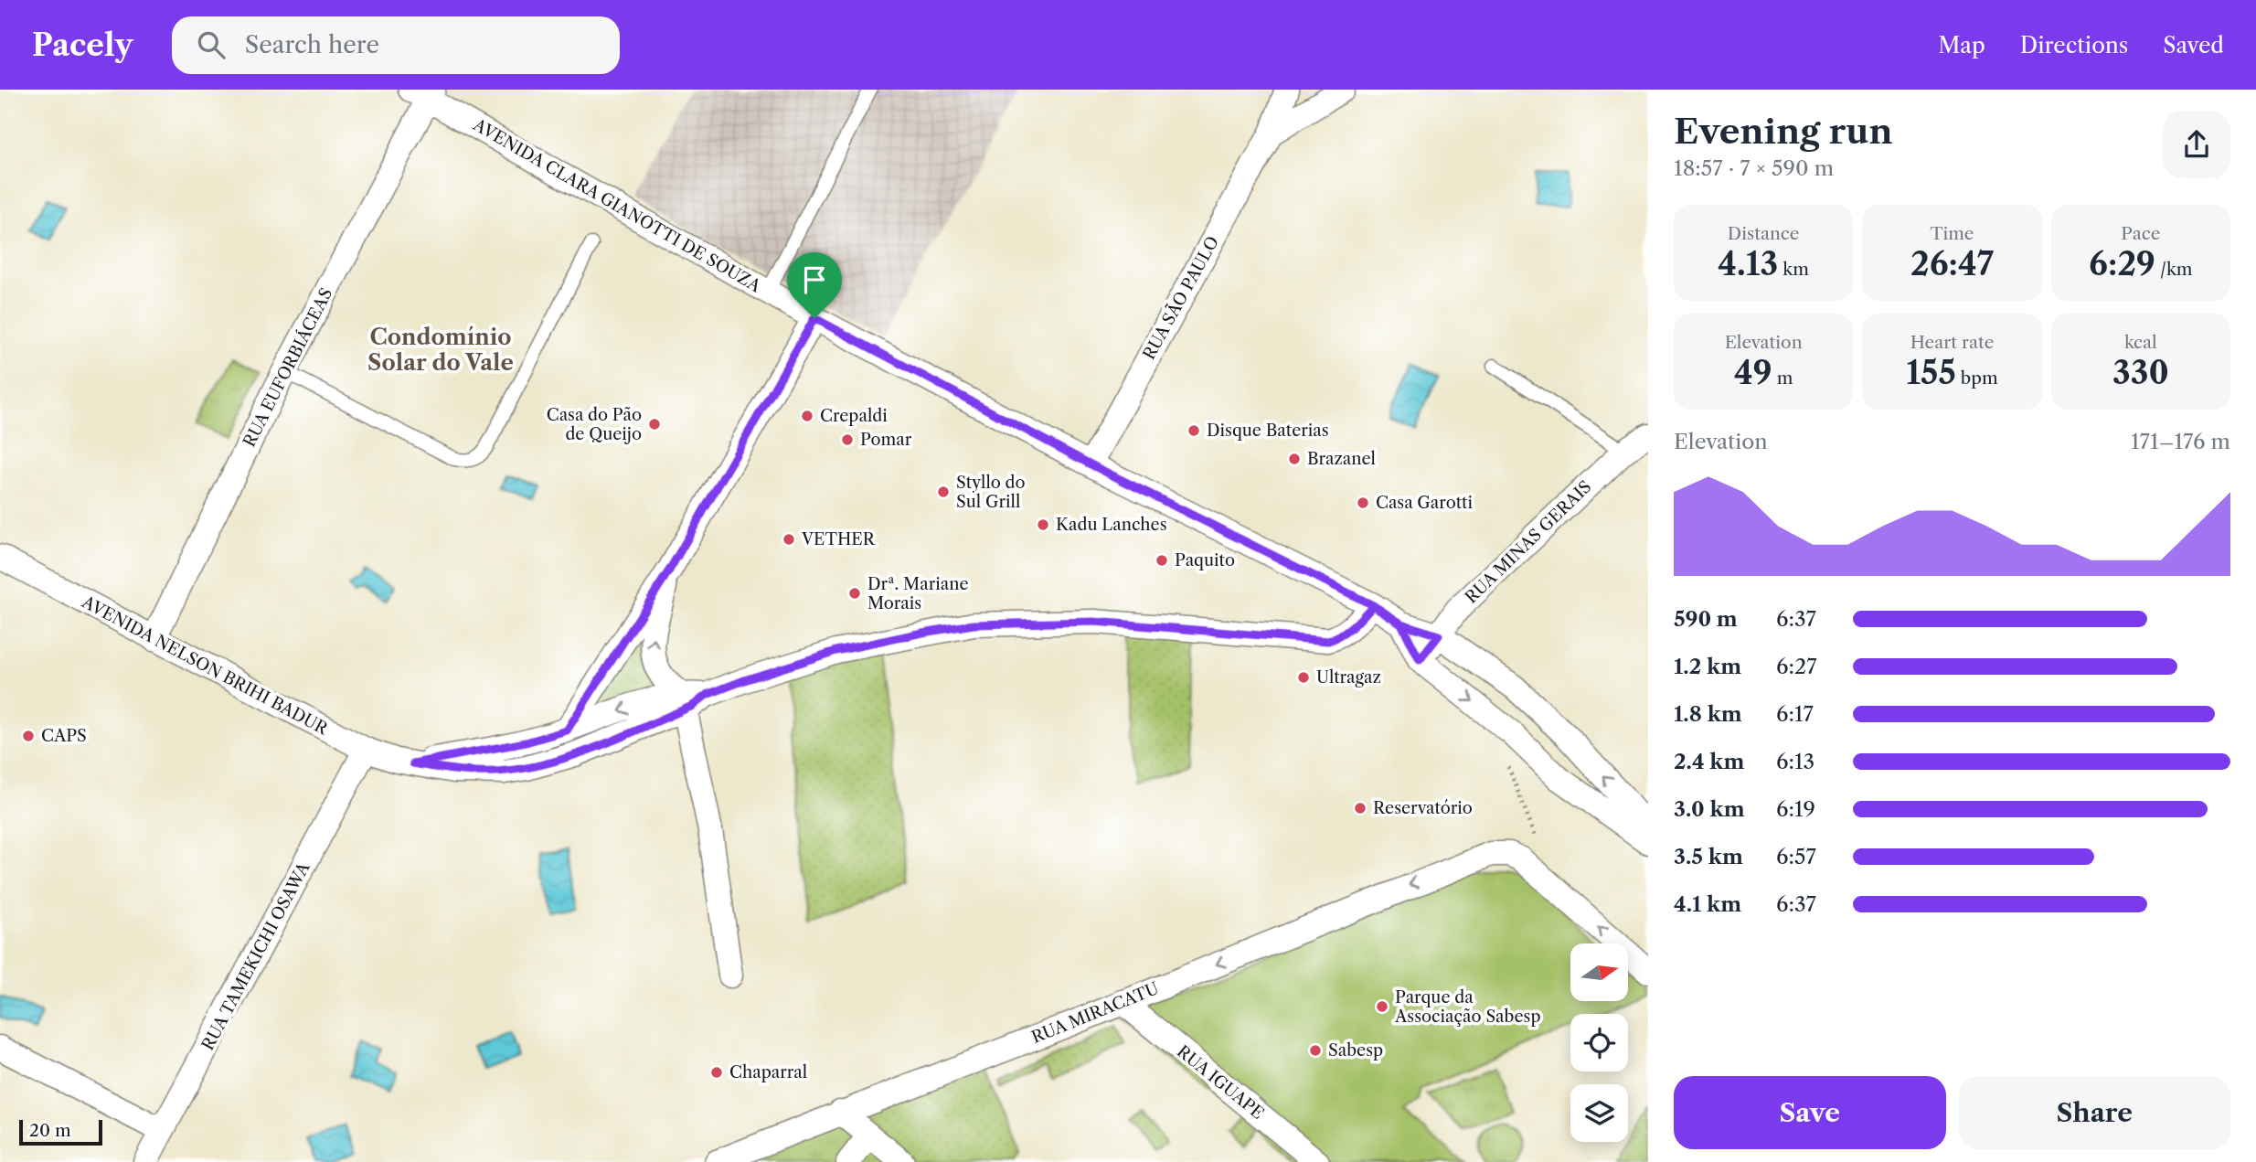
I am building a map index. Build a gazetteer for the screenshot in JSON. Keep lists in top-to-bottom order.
{
  "streets": {
    "street": [
      "AVENIDA CLARA GIANOTTI DE SOUZA",
      "RUA SÃO PAULO",
      "RUA EUFORBIÁCEAS",
      "RUA MINAS GERAIS",
      "AVENIDA NELSON BRIHI BADUR",
      "RUA TAMEKICHI OSAWA",
      "RUA MIRACATU",
      "RUA IGUAPE"
    ]
  },
  "crossings": [
    ["AVENIDA CLARA GIANOTTI DE SOUZA", "RUA SÃO PAULO"],
    ["AVENIDA CLARA GIANOTTI DE SOUZA", "RUA EUFORBIÁCEAS"],
    ["AVENIDA CLARA GIANOTTI DE SOUZA", "RUA MINAS GERAIS"],
    ["AVENIDA CLARA GIANOTTI DE SOUZA", "AVENIDA NELSON BRIHI BADUR"],
    ["RUA EUFORBIÁCEAS", "AVENIDA NELSON BRIHI BADUR"],
    ["AVENIDA NELSON BRIHI BADUR", "RUA TAMEKICHI OSAWA"],
    ["RUA MIRACATU", "RUA IGUAPE"]
  ],
  "one_way": ["RUA MIRACATU"],
  "districts": ["Condomínio Solar do Vale"],
  "places": [
    "Crepaldi",
    "Casa do Pão de Queijo",
    "Disque Baterias",
    "Pomar",
    "Brazanel",
    "Styllo do Sul Grill",
    "Casa Garotti",
    "Kadu Lanches",
    "VETHER",
    "Paquito",
    "Drª. Mariane Morais",
    "Ultragaz",
    "CAPS",
    "Reservatório",
    "Parque da Associação Sabesp",
    "Sabesp",
    "Chaparral"
  ],
  "scale_bar": "20 m",
  "north": "right",
  "page": {
    "header": "Pacely",
    "search": "Search here",
    "nav": ["Map", "Directions", "Saved"],
    "heading": ["Evening run", "18:57 · 7 × 590 m"],
    "stats": [
      ["Distance", "4.13 km"],
      ["Time", "26:47"],
      ["Pace", "6:29 /km"],
      ["Elevation", "49 m"],
      ["Heart rate", "155 bpm"],
      ["kcal", "330"]
    ],
    "chart": ["Elevation", "171–176 m"],
    "list": [
      {
        "name": "590 m",
        "note": "6:37"
      },
      {
        "name": "1.2 km",
        "note": "6:27"
      },
      {
        "name": "1.8 km",
        "note": "6:17"
      },
      {
        "name": "2.4 km",
        "note": "6:13"
      },
      {
        "name": "3.0 km",
        "note": "6:19"
      },
      {
        "name": "3.5 km",
        "note": "6:57"
      },
      {
        "name": "4.1 km",
        "note": "6:37"
      }
    ],
    "buttons": ["Save", "Share"],
    "scale": "20 m"
  }
}
